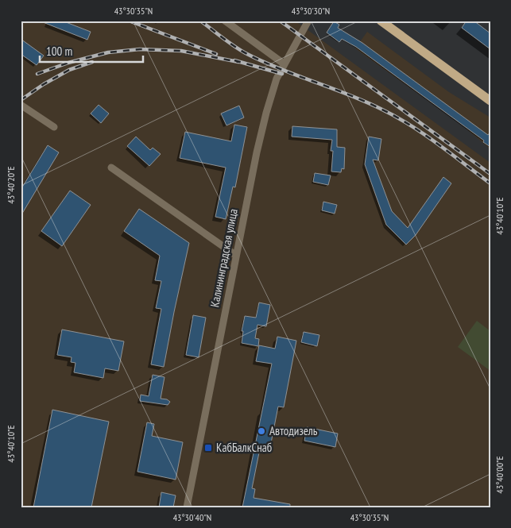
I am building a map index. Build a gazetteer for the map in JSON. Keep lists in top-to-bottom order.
{
  "streets": {
    "street": ["Калининградская улица"]
  },
  "places": {
    "other": ["Автодизель"],
    "transit": ["КабБалкСнаб"]
  },
  "scale_bar": "100 m",
  "coordinates": [
    "43°30'35\"N",
    "43°30'30\"N",
    "43°40'20\"E",
    "43°40'10\"E",
    "43°40'00\"E",
    "43°30'40\"N"
  ]
}
